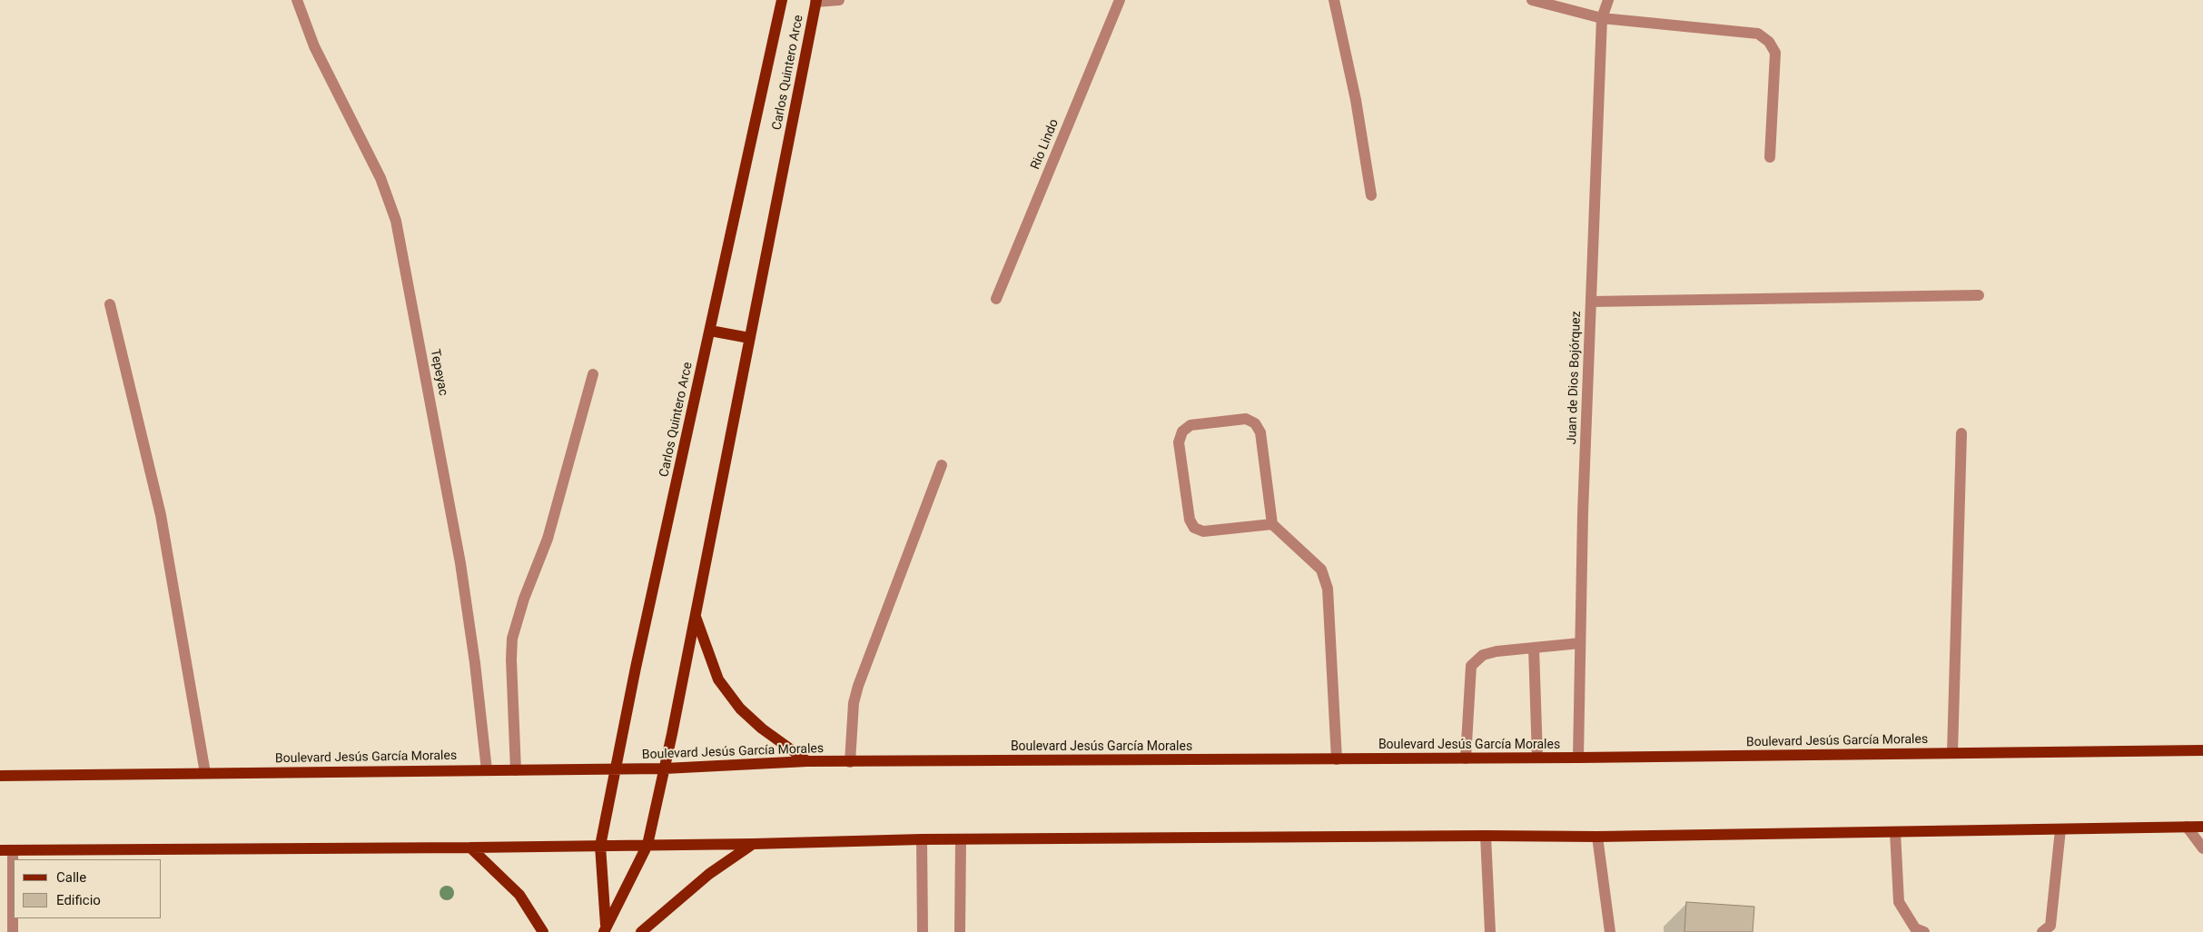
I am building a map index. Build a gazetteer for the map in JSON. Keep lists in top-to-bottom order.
{
  "streets": {
    "main road": ["Carlos Quintero Arce", "Boulevard Jesús García Morales"],
    "street": ["Rio Lindo", "Tepeyac", "Juan de Dios Bojórquez"]
  },
  "crossings": [
    ["Carlos Quintero Arce", "Boulevard Jesús García Morales"],
    ["Tepeyac", "Boulevard Jesús García Morales"],
    ["Juan de Dios Bojórquez", "Boulevard Jesús García Morales"]
  ],
  "legend": ["Calle", "Edificio"]
}
